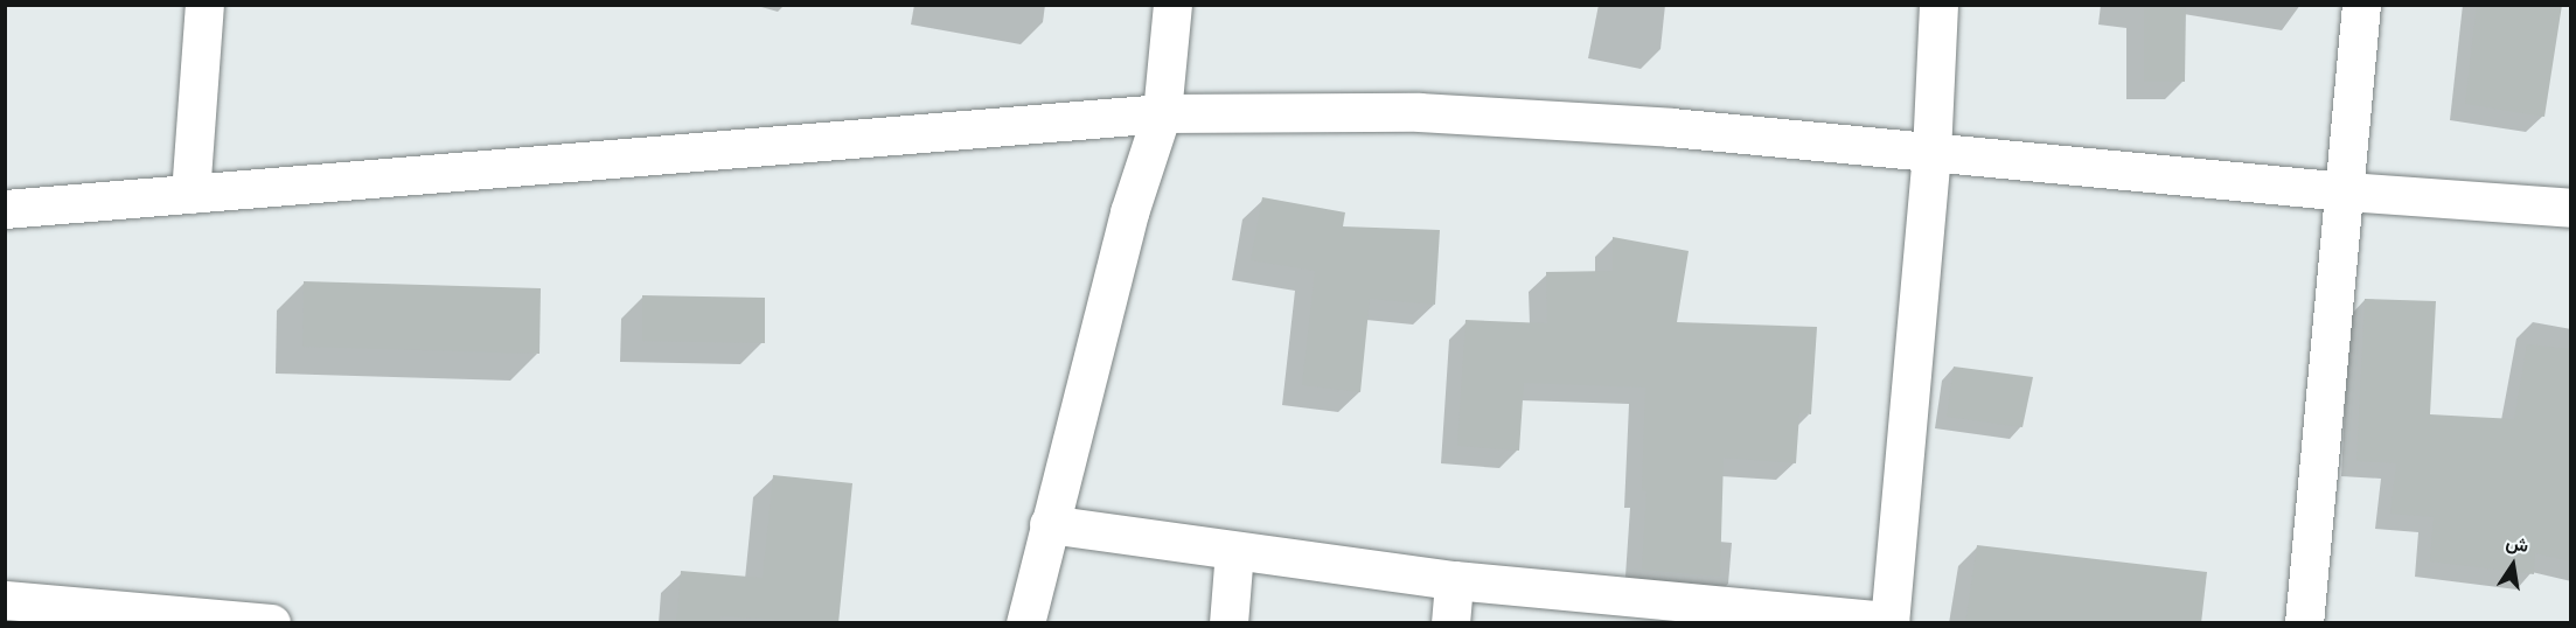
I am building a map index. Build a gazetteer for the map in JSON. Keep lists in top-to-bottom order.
{
  "north": "top"
}
